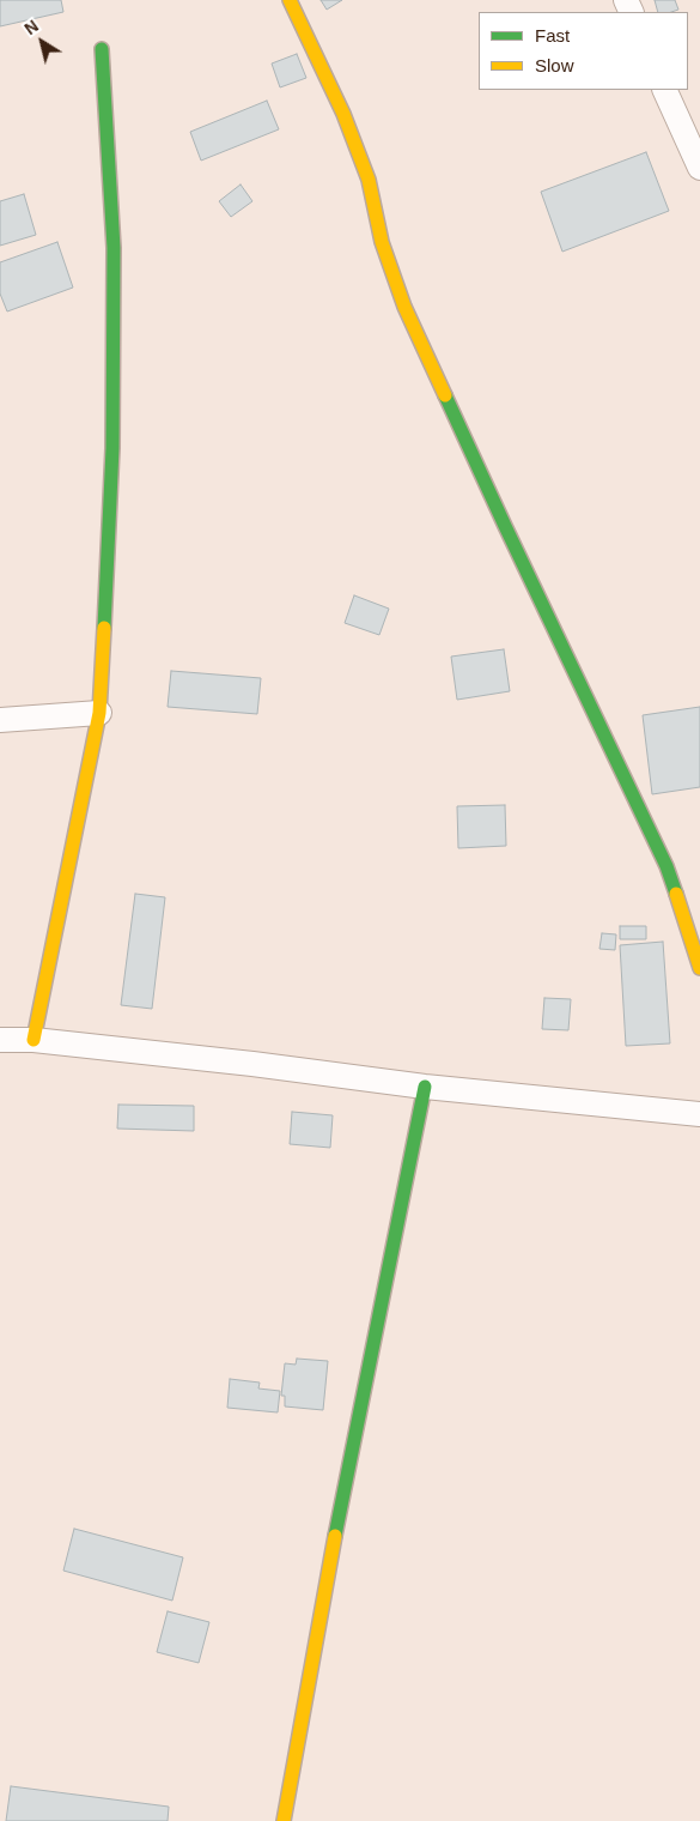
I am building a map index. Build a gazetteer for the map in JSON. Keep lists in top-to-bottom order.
{
  "legend": ["Fast", "Slow"],
  "north": "top left"
}
